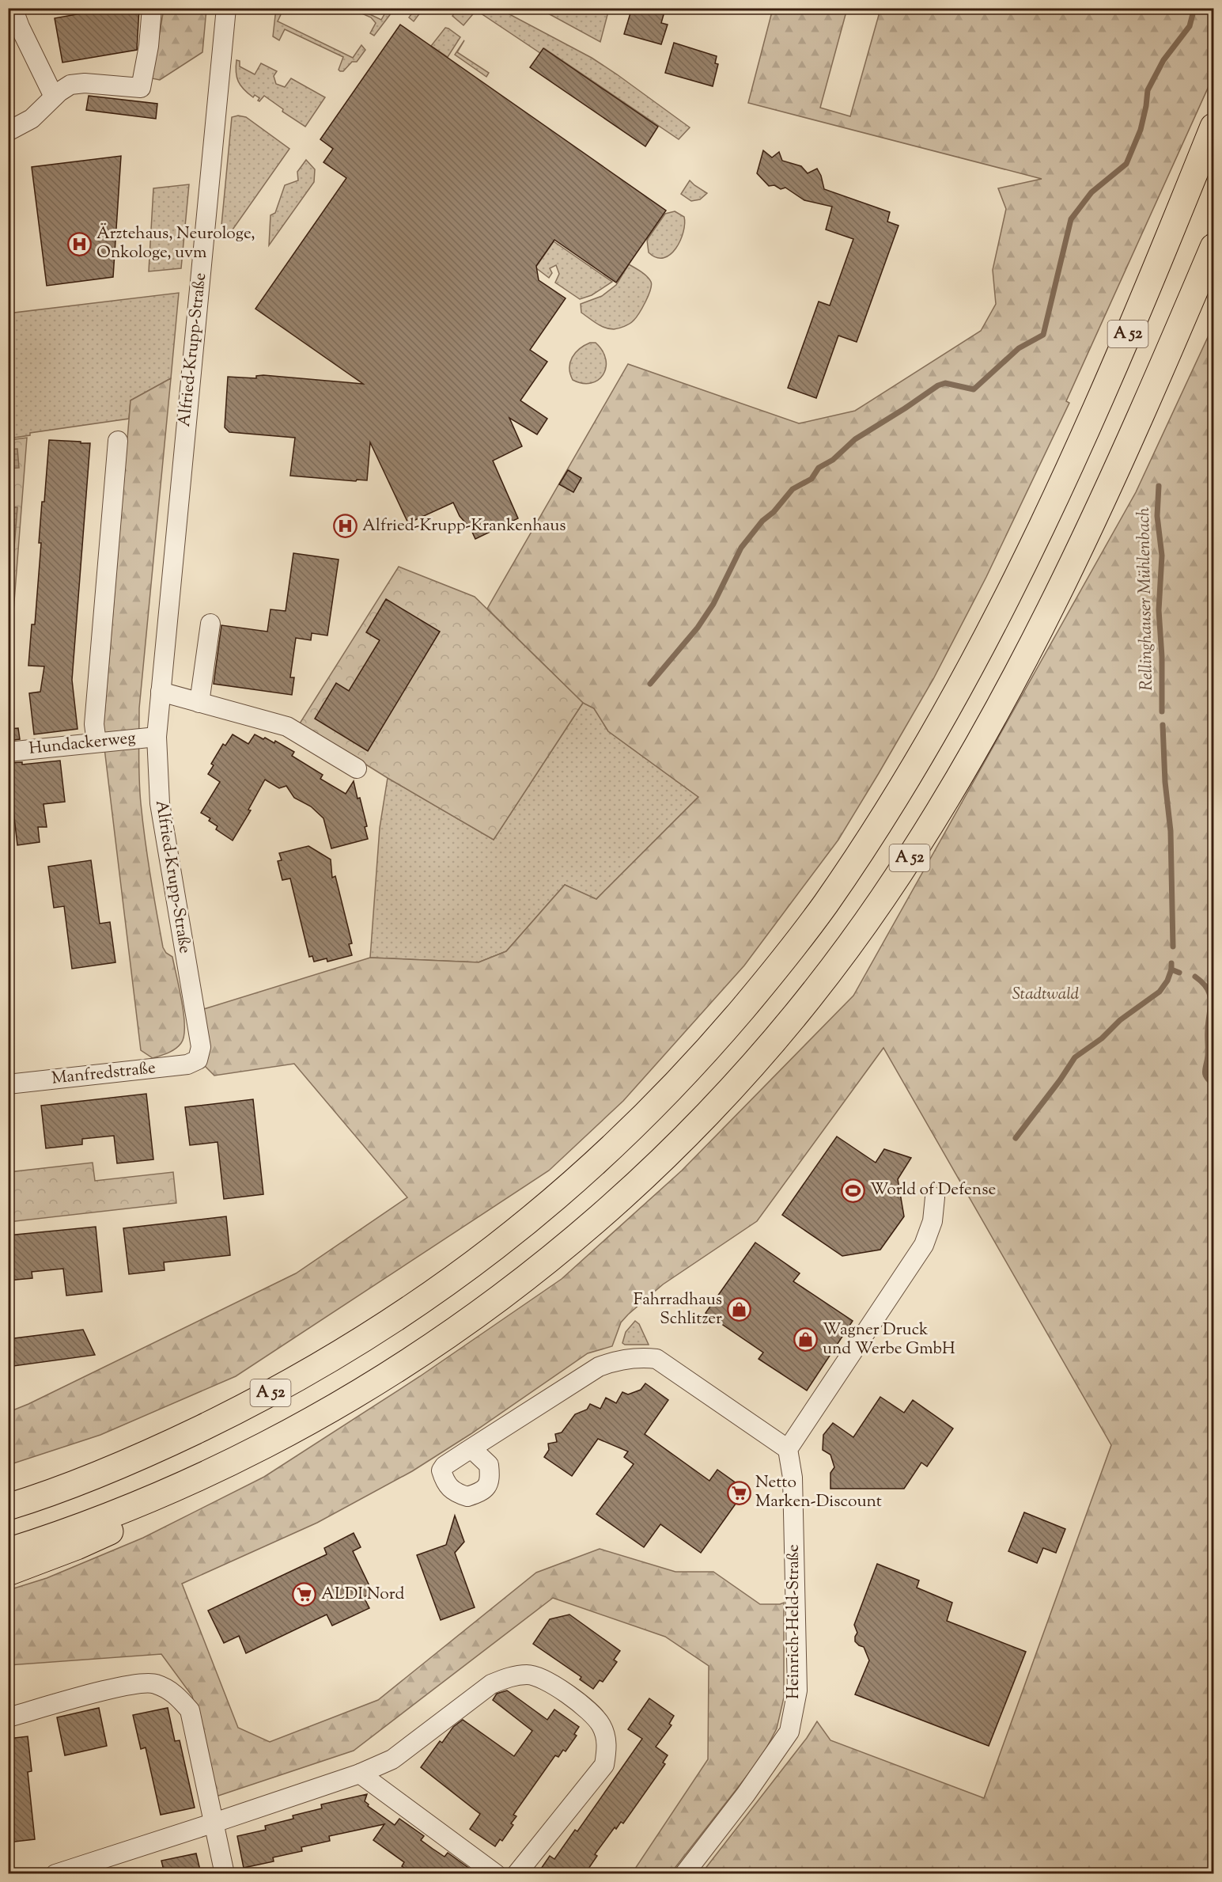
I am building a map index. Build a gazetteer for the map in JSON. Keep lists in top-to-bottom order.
{
  "streets": {
    "highway": ["A 52"],
    "street": [
      "Alfried-Krupp-Straße",
      "Hundackerweg",
      "Manfredstraße",
      "Heinrich-Held-Straße"
    ]
  },
  "crossings": [
    ["Alfried-Krupp-Straße", "Hundackerweg"],
    ["Alfried-Krupp-Straße", "Manfredstraße"]
  ],
  "water": ["Rellinghauser Mühlenbach"],
  "parks": ["Stadtwald"],
  "places": {
    "hospital": ["Ärztehaus, Neurologe, Onkologe, uvm", "Alfried-Krupp-Krankenhaus"],
    "sports": ["World of Defense"],
    "shop": ["Fahrradhaus Schlitzer", "Wagner Druck und Werbe GmbH"],
    "supermarket": ["Netto Marken-Discount", "ALDI Nord"]
  }
}
